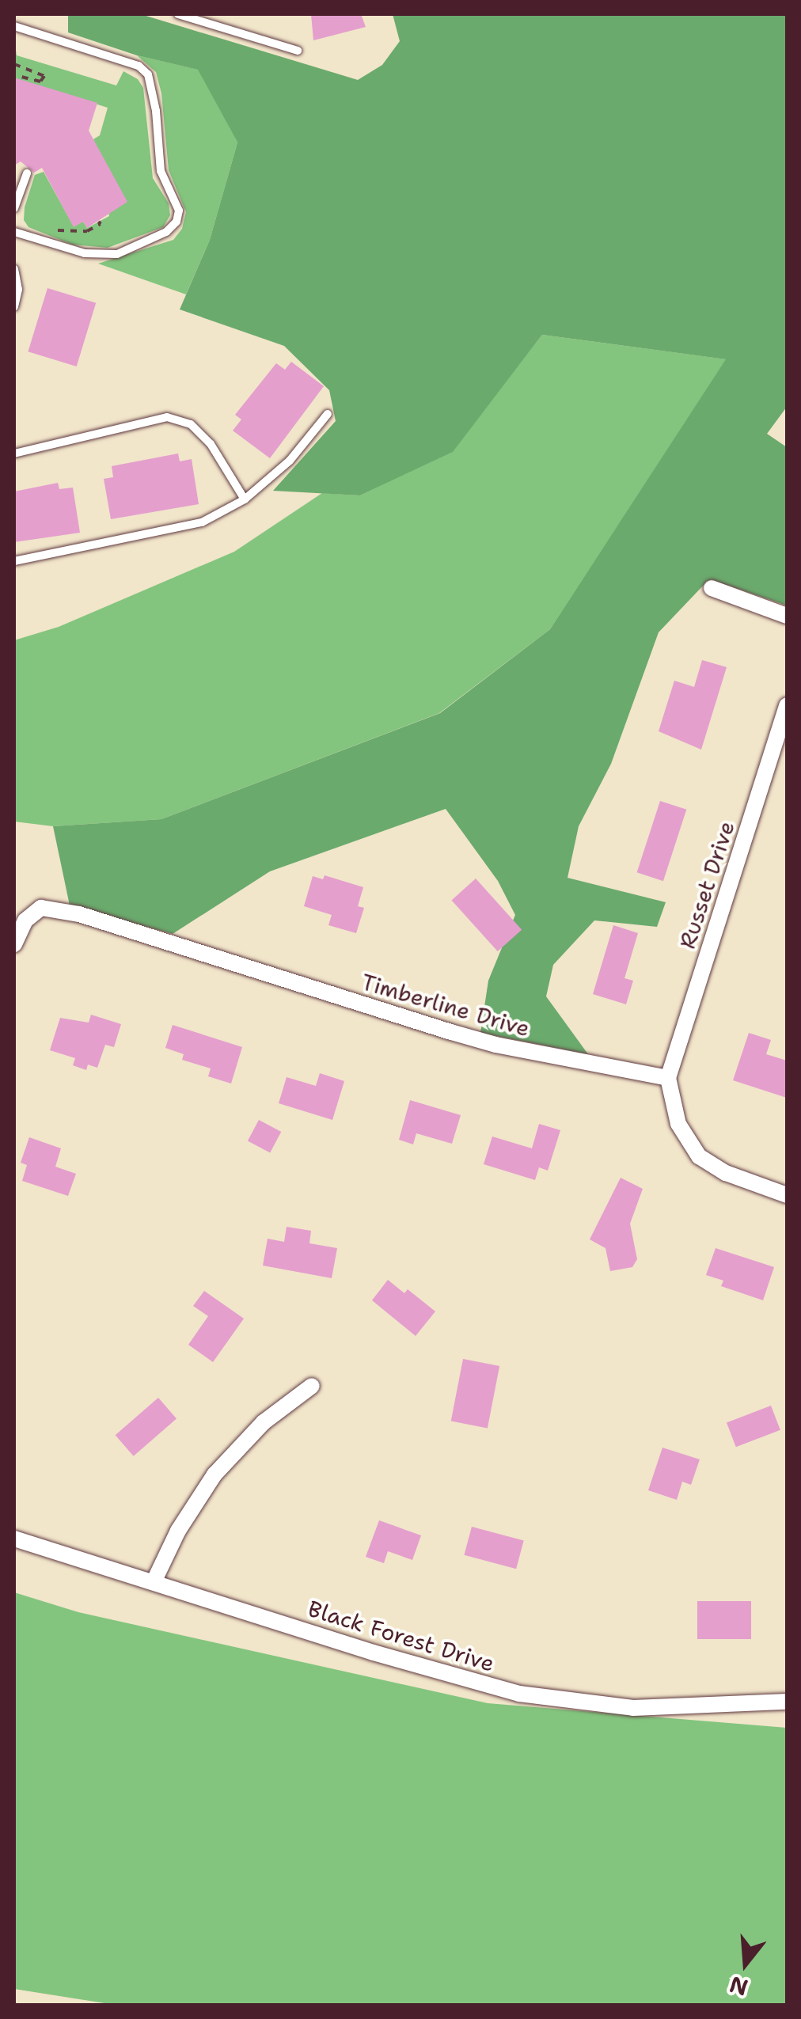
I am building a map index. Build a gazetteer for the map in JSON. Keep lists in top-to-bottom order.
{
  "streets": {
    "street": ["Russet Drive", "Timberline Drive", "Black Forest Drive"]
  },
  "crossings": [
    ["Russet Drive", "Timberline Drive"]
  ],
  "north": "bottom"
}
